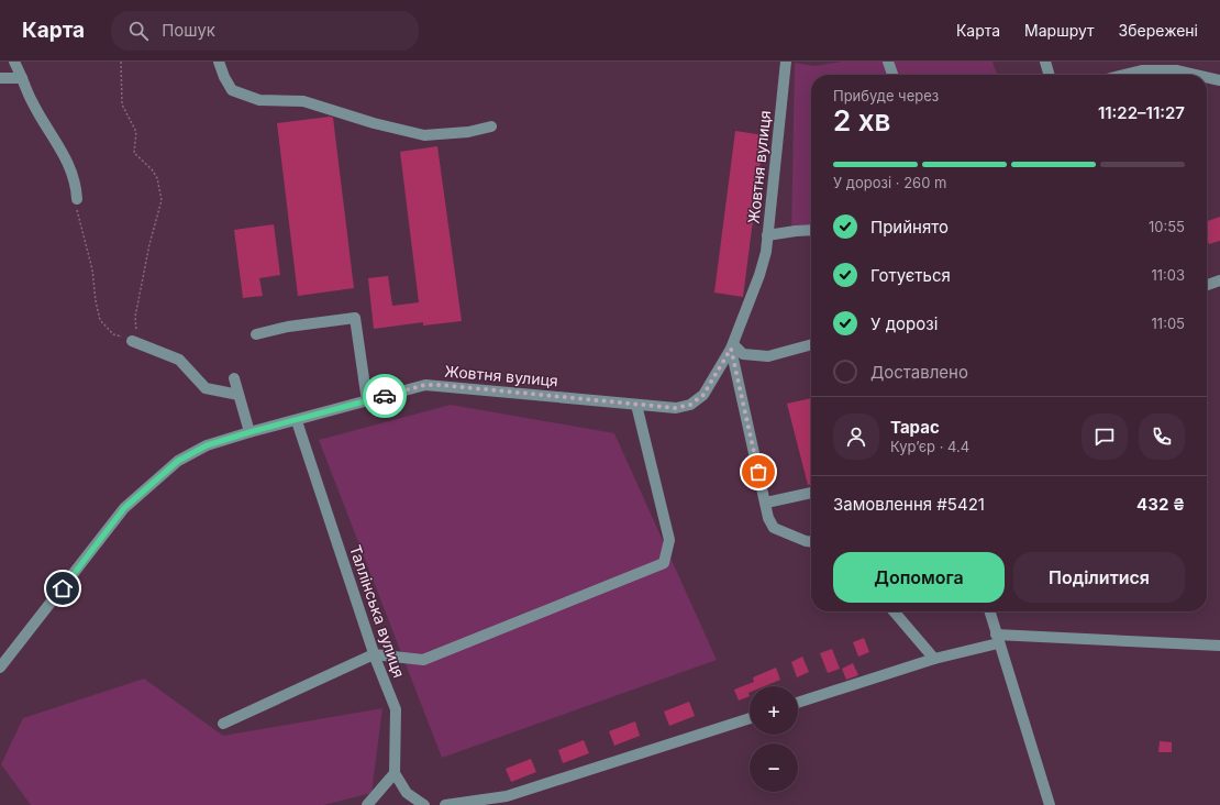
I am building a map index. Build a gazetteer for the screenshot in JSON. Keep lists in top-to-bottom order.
{
  "streets": {
    "street": ["Жовтня вулиця", "Таллінська вулиця"]
  },
  "crossings": [
    ["Жовтня вулиця", "Таллінська вулиця"]
  ],
  "page": {
    "header": "Карта",
    "search": "Пошук",
    "nav": ["Карта", "Маршрут", "Збережені"],
    "heading": ["2 хв", "Прибуде через", "11:22–11:27"],
    "panel": [
      "Тарас",
      "Кур’єр · 4.4",
      "Замовлення #5421",
      "432 ₴"
    ],
    "bar": "У дорозі · 260 m",
    "list": [
      ["Прийнято", "10:55"],
      ["Готується", "11:03"],
      ["У дорозі", "11:05"],
      "Доставлено"
    ],
    "buttons": ["Допомога", "Поділитися"],
    "map_buttons": ["+", "−"]
  }
}
